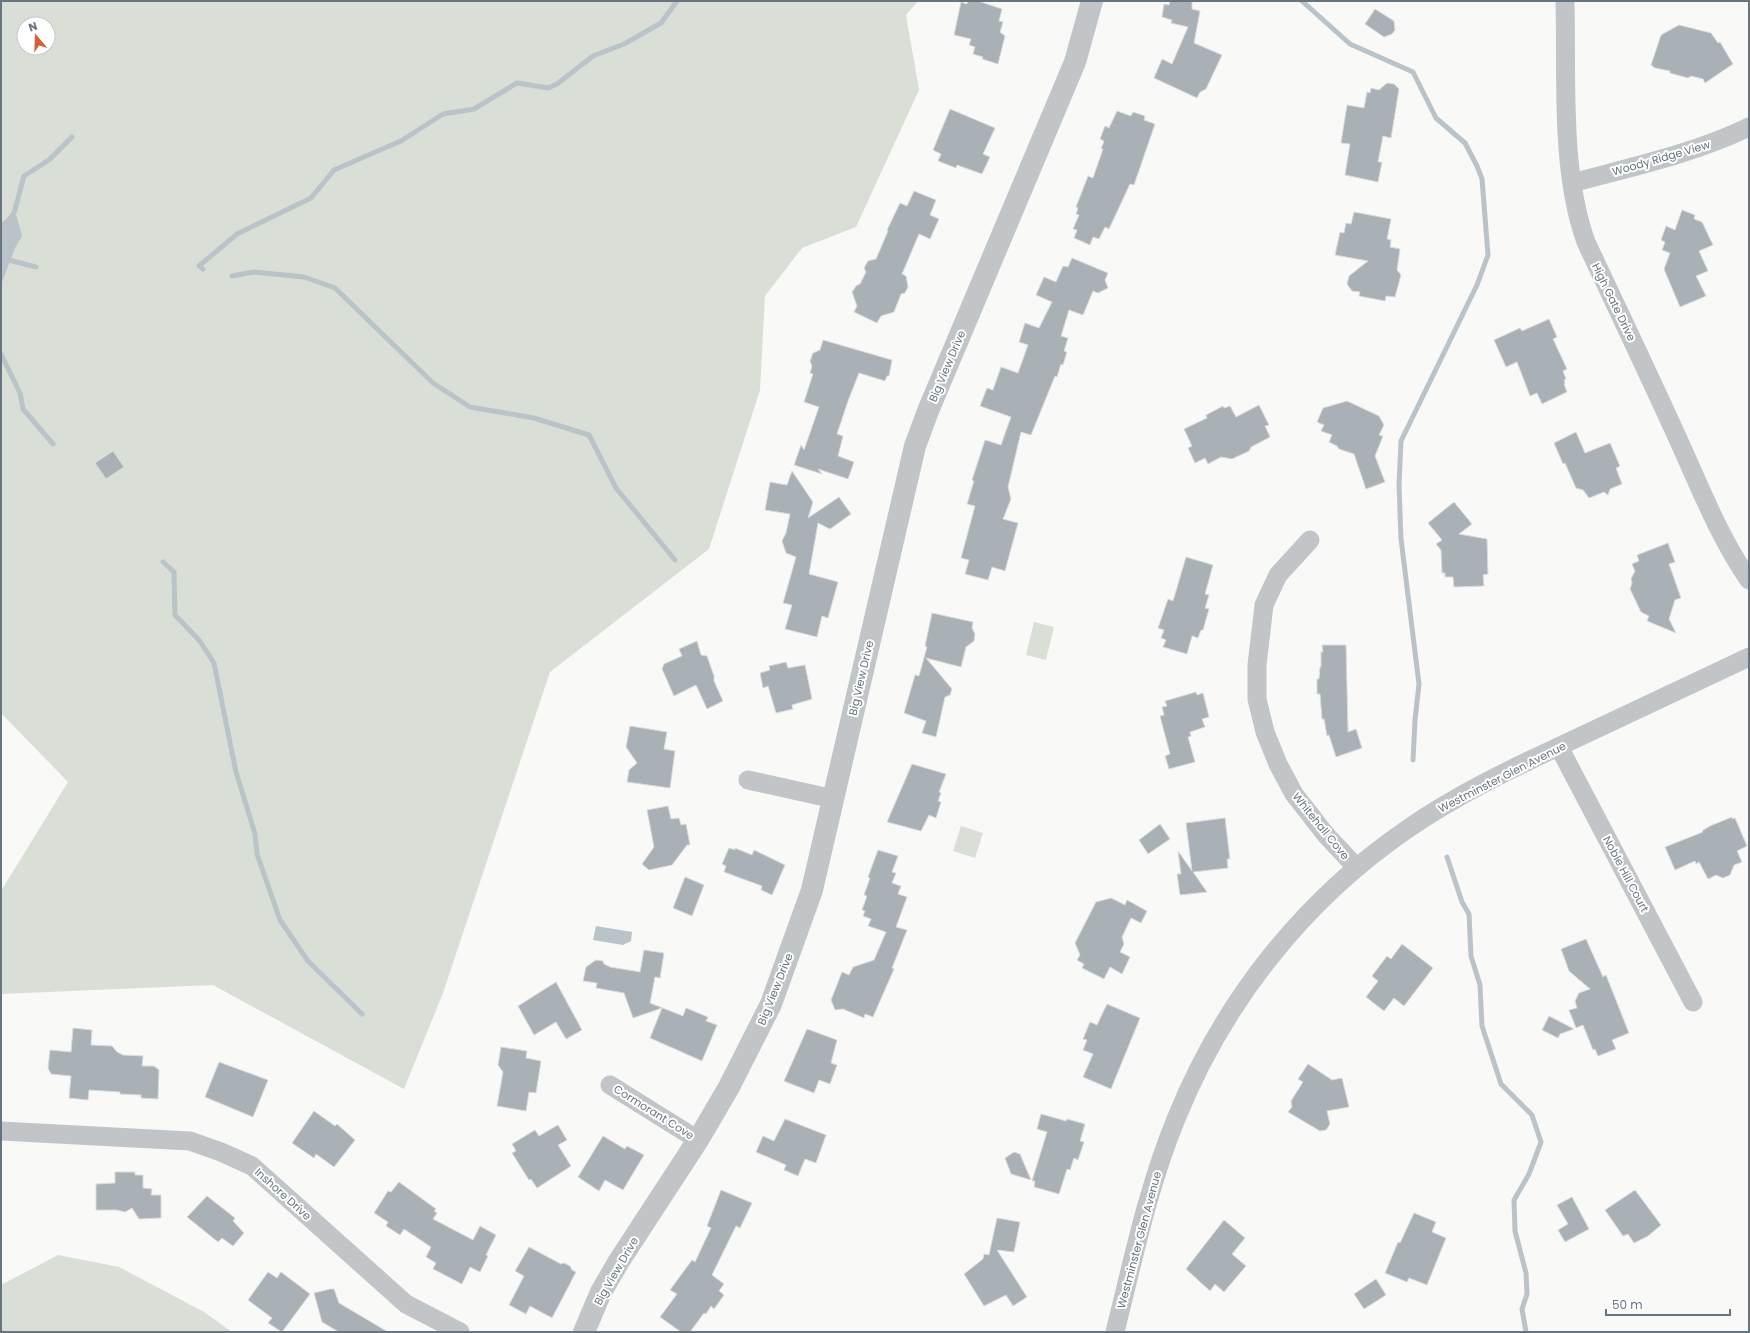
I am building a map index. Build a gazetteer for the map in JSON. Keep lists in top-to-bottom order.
{
  "streets": {
    "street": [
      "Woody Ridge View",
      "High Gate Drive",
      "Big View Drive",
      "Westminster Glen Avenue",
      "Whitehall Cove",
      "Noble Hill Court",
      "Cormorant Cove",
      "Inshore Drive"
    ]
  },
  "crossings": [
    ["Woody Ridge View", "High Gate Drive"],
    ["Big View Drive", "Cormorant Cove"],
    ["Westminster Glen Avenue", "Whitehall Cove"],
    ["Westminster Glen Avenue", "Noble Hill Court"]
  ],
  "scale_bar": "50 m",
  "north": "top"
}
